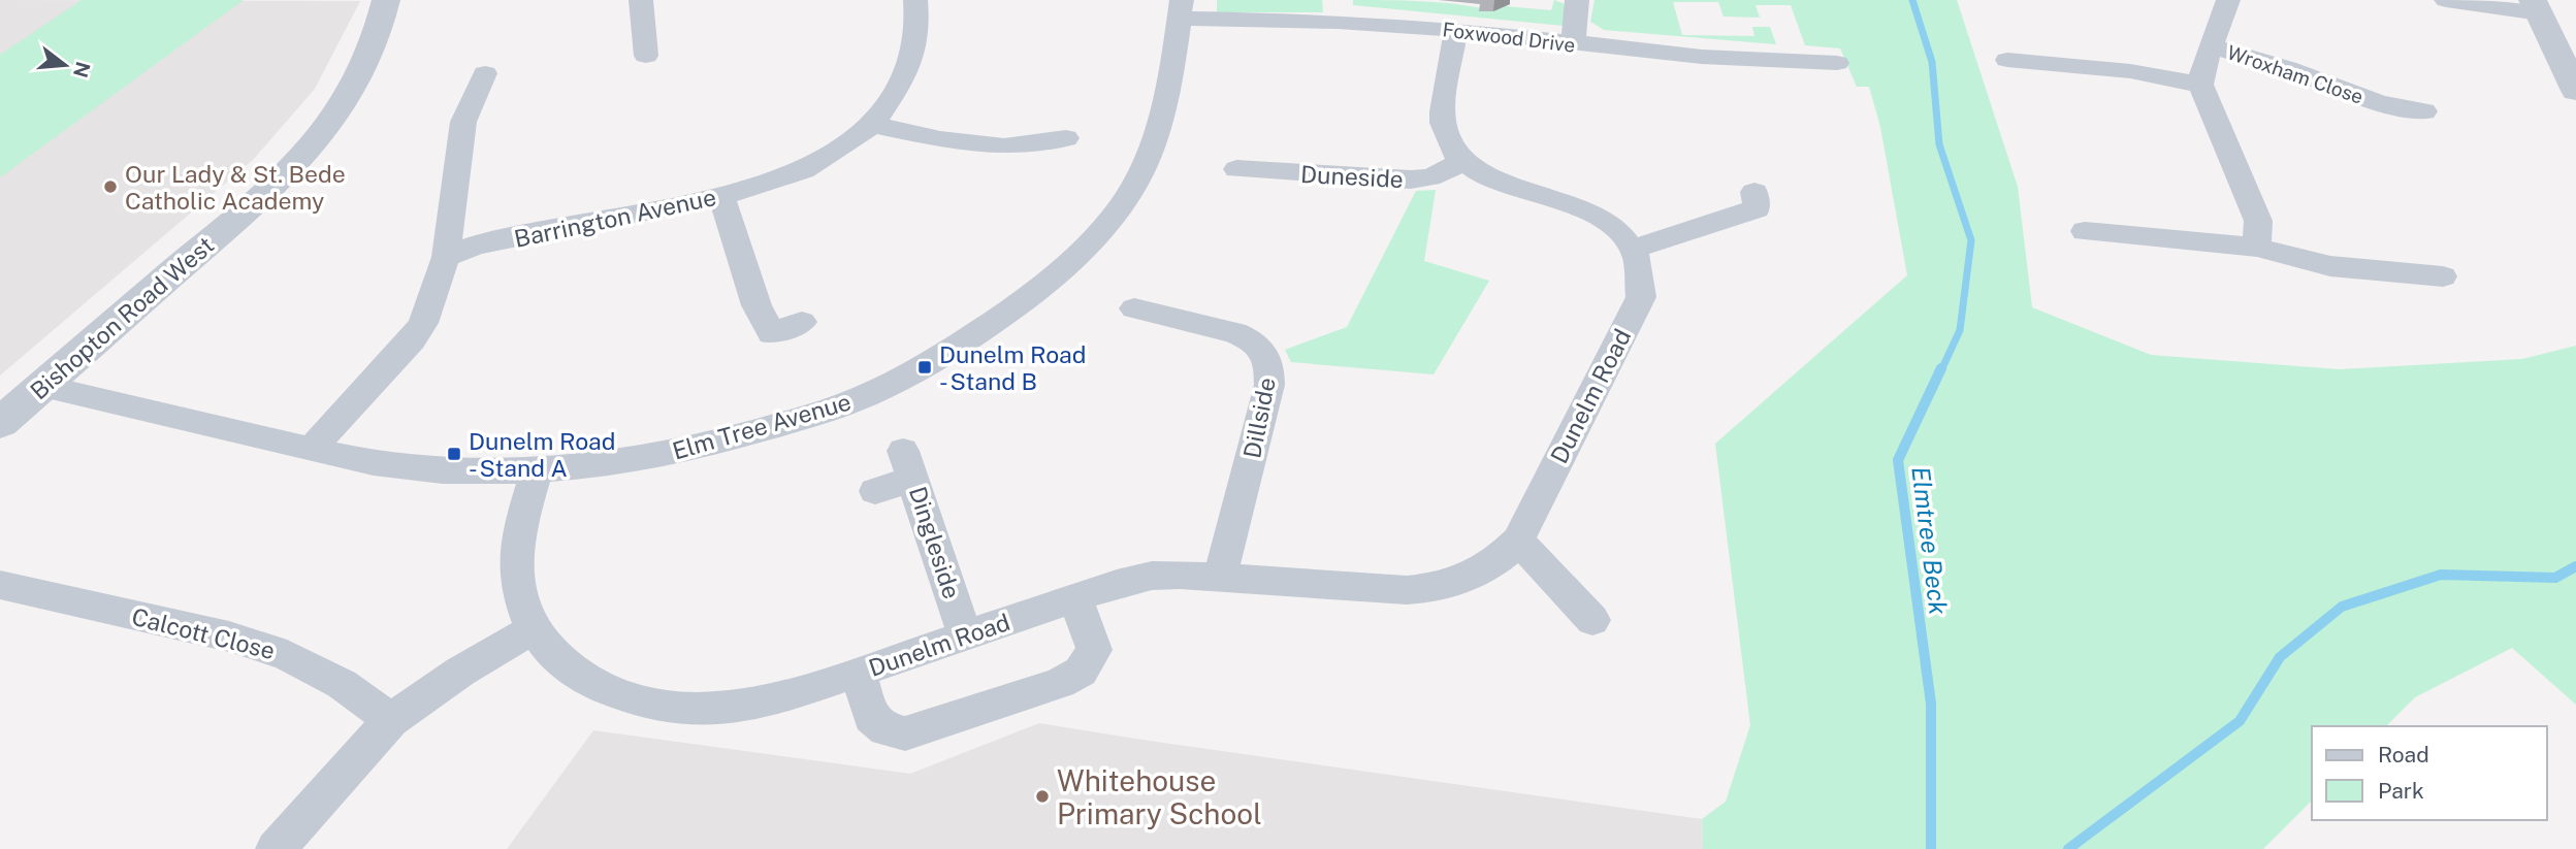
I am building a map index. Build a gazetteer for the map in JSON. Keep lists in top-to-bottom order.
{
  "streets": {
    "street": [
      "Foxwood Drive",
      "Wroxham Close",
      "Duneside",
      "Barrington Avenue",
      "Bishopton Road West",
      "Dunelm Road",
      "Dillside",
      "Elm Tree Avenue",
      "Dingleside",
      "Calcott Close"
    ]
  },
  "crossings": [
    ["Foxwood Drive", "Elm Tree Avenue"],
    ["Duneside", "Dunelm Road"],
    ["Bishopton Road West", "Elm Tree Avenue"],
    ["Dunelm Road", "Dillside"],
    ["Dunelm Road", "Elm Tree Avenue"],
    ["Dunelm Road", "Dingleside"]
  ],
  "water": ["Elmtree Beck"],
  "places": {
    "other": ["Our Lady & St. Bede Catholic Academy", "Whitehouse Primary School"],
    "transit": ["Dunelm Road - Stand B", "Dunelm Road - Stand A"]
  },
  "legend": ["Road", "Park"],
  "north": "right"
}
